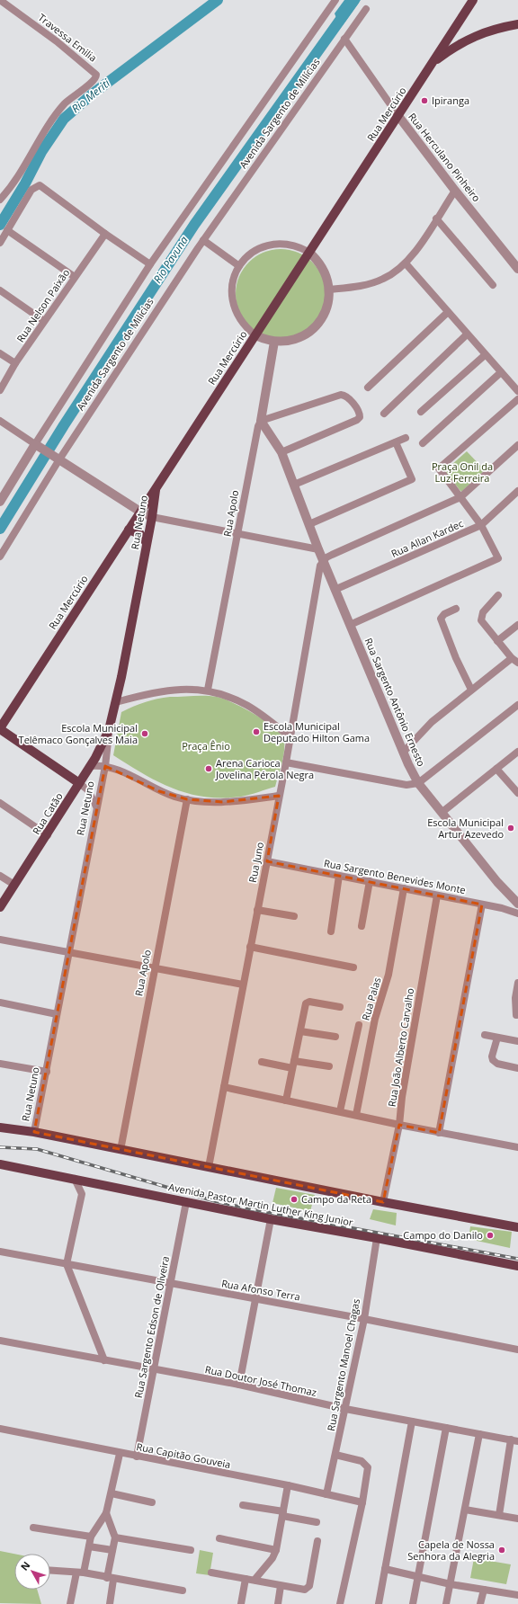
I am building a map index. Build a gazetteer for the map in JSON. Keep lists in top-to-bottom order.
{
  "streets": {
    "main road": [
      "Rua Mercúrio",
      "Rua Netuno",
      "Rua Catão",
      "Avenida Pastor Martin Luther King Junior"
    ],
    "street": [
      "Travessa Emilia",
      "Avenida Sargento de Milícias",
      "Rua Herculano Pinheiro",
      "Rua Nelson Paixão",
      "Rua Apolo",
      "Rua Allan Kardec",
      "Rua Sargento Antônio Ernesto",
      "Rua Juno",
      "Rua Sargento Benevides Monte",
      "Rua Palas",
      "Rua João Alberto Carvalho",
      "Rua Afonso Terra",
      "Rua Sargento Edson de Oliveira",
      "Rua Sargento Manoel Chagas",
      "Rua Doutor José Thomaz",
      "Rua Capitão Gouveia"
    ]
  },
  "crossings": [
    ["Avenida Sargento de Milícias", "Rua Herculano Pinheiro"],
    ["Rua Mercúrio", "Rua Herculano Pinheiro"],
    ["Rua Mercúrio", "Rua Netuno"],
    ["Rua Apolo", "Rua Sargento Antônio Ernesto"],
    ["Rua Netuno", "Rua Catão"],
    ["Rua Allan Kardec", "Rua Sargento Antônio Ernesto"],
    ["Rua Sargento Antônio Ernesto", "Rua Juno"],
    ["Rua Juno", "Rua Sargento Benevides Monte"],
    ["Rua Sargento Benevides Monte", "Rua Palas"],
    ["Rua Sargento Benevides Monte", "Rua João Alberto Carvalho"],
    ["Avenida Pastor Martin Luther King Junior", "Rua Sargento Edson de Oliveira"],
    ["Avenida Pastor Martin Luther King Junior", "Rua Sargento Manoel Chagas"],
    ["Rua Afonso Terra", "Rua Sargento Edson de Oliveira"],
    ["Rua Afonso Terra", "Rua Sargento Manoel Chagas"],
    ["Rua Sargento Edson de Oliveira", "Rua Doutor José Thomaz"],
    ["Rua Sargento Edson de Oliveira", "Rua Capitão Gouveia"],
    ["Rua Sargento Manoel Chagas", "Rua Doutor José Thomaz"],
    ["Rua Sargento Manoel Chagas", "Rua Capitão Gouveia"]
  ],
  "water": ["Rio Meriti", "Rio Pavuna"],
  "parks": ["Praça Onil da Luz Ferreira", "Praça Ênio"],
  "places": [
    "Ipiranga",
    "Escola Municipal Deputado Hilton Gama",
    "Escola Municipal Telêmaco Gonçalves Maia",
    "Arena Carioca Jovelina Pérola Negra",
    "Escola Municipal Artur Azevedo",
    "Campo da Reta",
    "Campo do Danilo",
    "Capela de Nossa Senhora da Alegria"
  ],
  "north": "top left"
}
